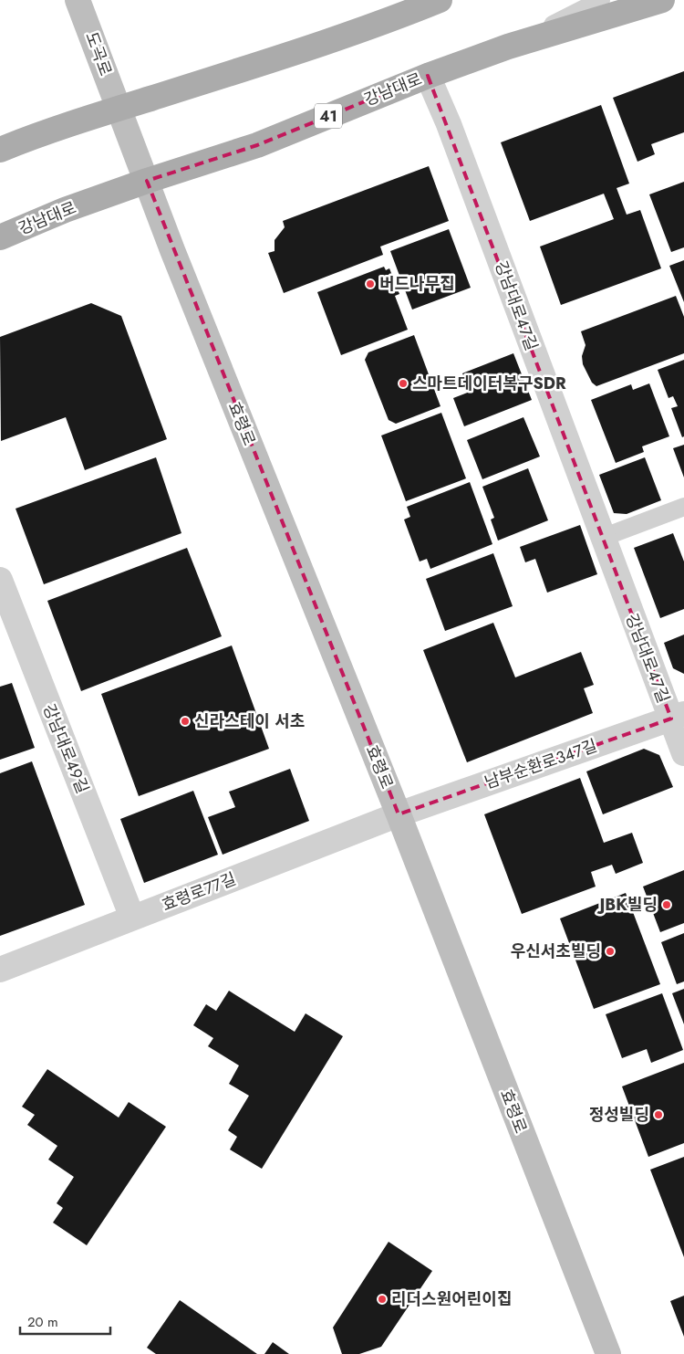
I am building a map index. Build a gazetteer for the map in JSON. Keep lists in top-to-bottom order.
{
  "streets": {
    "main road": [
      "도곡로",
      "강남대로",
      "41",
      "효령로"
    ],
    "street": [
      "강남대로47길",
      "강남대로49길",
      "남부순환로347길",
      "효령로77길"
    ]
  },
  "crossings": [
    ["도곡로", "강남대로"],
    ["도곡로", "효령로"],
    ["강남대로", "강남대로47길"],
    ["강남대로", "효령로"],
    ["강남대로47길", "남부순환로347길"],
    ["효령로", "남부순환로347길"],
    ["효령로", "효령로77길"],
    ["강남대로49길", "효령로77길"],
    ["남부순환로347길", "효령로77길"]
  ],
  "places": [
    "버드나무집",
    "스마트데이터복구SDR",
    "신라스테이 서초",
    "JBK빌딩",
    "우신서초빌딩",
    "정성빌딩",
    "리더스원어린이집"
  ],
  "scale_bar": "20 m"
}
